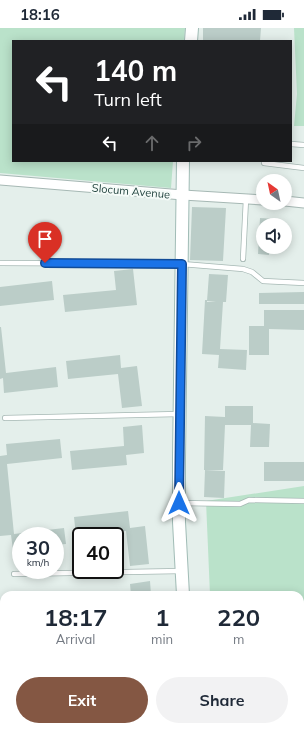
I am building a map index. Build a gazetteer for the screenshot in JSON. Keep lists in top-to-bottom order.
{
  "streets": {
    "street": ["Slocum Avenue"]
  },
  "north": "top left",
  "page": {
    "status": "18:16",
    "turn": ["140 m", "Turn left"],
    "speed": "30 km/h",
    "limit": "40",
    "eta": [
      "18:17",
      "Arrival",
      "1",
      "min",
      "220",
      "m"
    ],
    "buttons": ["Exit", "Share"]
  }
}
